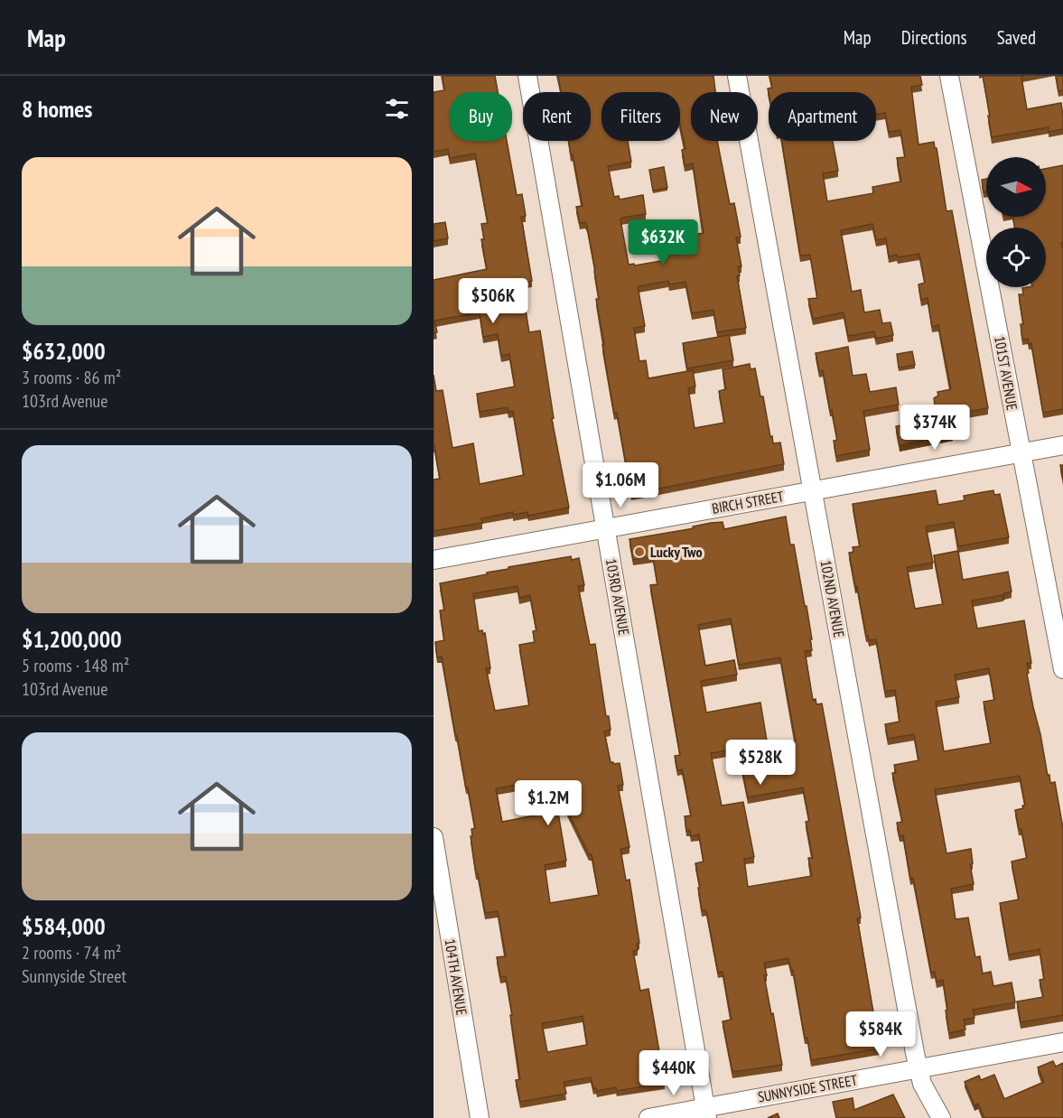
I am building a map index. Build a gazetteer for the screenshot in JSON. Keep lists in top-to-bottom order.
{
  "streets": {
    "street": [
      "101ST AVENUE",
      "BIRCH STREET",
      "103RD AVENUE",
      "102ND AVENUE",
      "104TH AVENUE",
      "SUNNYSIDE STREET"
    ]
  },
  "crossings": [
    ["101ST AVENUE", "BIRCH STREET"],
    ["BIRCH STREET", "103RD AVENUE"],
    ["BIRCH STREET", "102ND AVENUE"],
    ["103RD AVENUE", "SUNNYSIDE STREET"],
    ["102ND AVENUE", "SUNNYSIDE STREET"]
  ],
  "places": ["Lucky Two"],
  "north": "right",
  "page": {
    "header": "Map",
    "nav": ["Map", "Directions", "Saved"],
    "heading": "8 homes",
    "chip": [
      "Buy",
      "Rent",
      "Filters",
      "New",
      "Apartment"
    ],
    "list": [
      {
        "name": "$632,000",
        "note": "3 rooms · 86 m² · 103rd Avenue"
      },
      {
        "name": "$1,200,000",
        "note": "5 rooms · 148 m² · 103rd Avenue"
      },
      {
        "name": "$584,000",
        "note": "2 rooms · 74 m² · Sunnyside Street"
      }
    ],
    "price": [
      "$632K",
      "$506K",
      "$374K",
      "$1.06M",
      "$528K",
      "$1.2M",
      "$584K",
      "$440K"
    ]
  }
}
